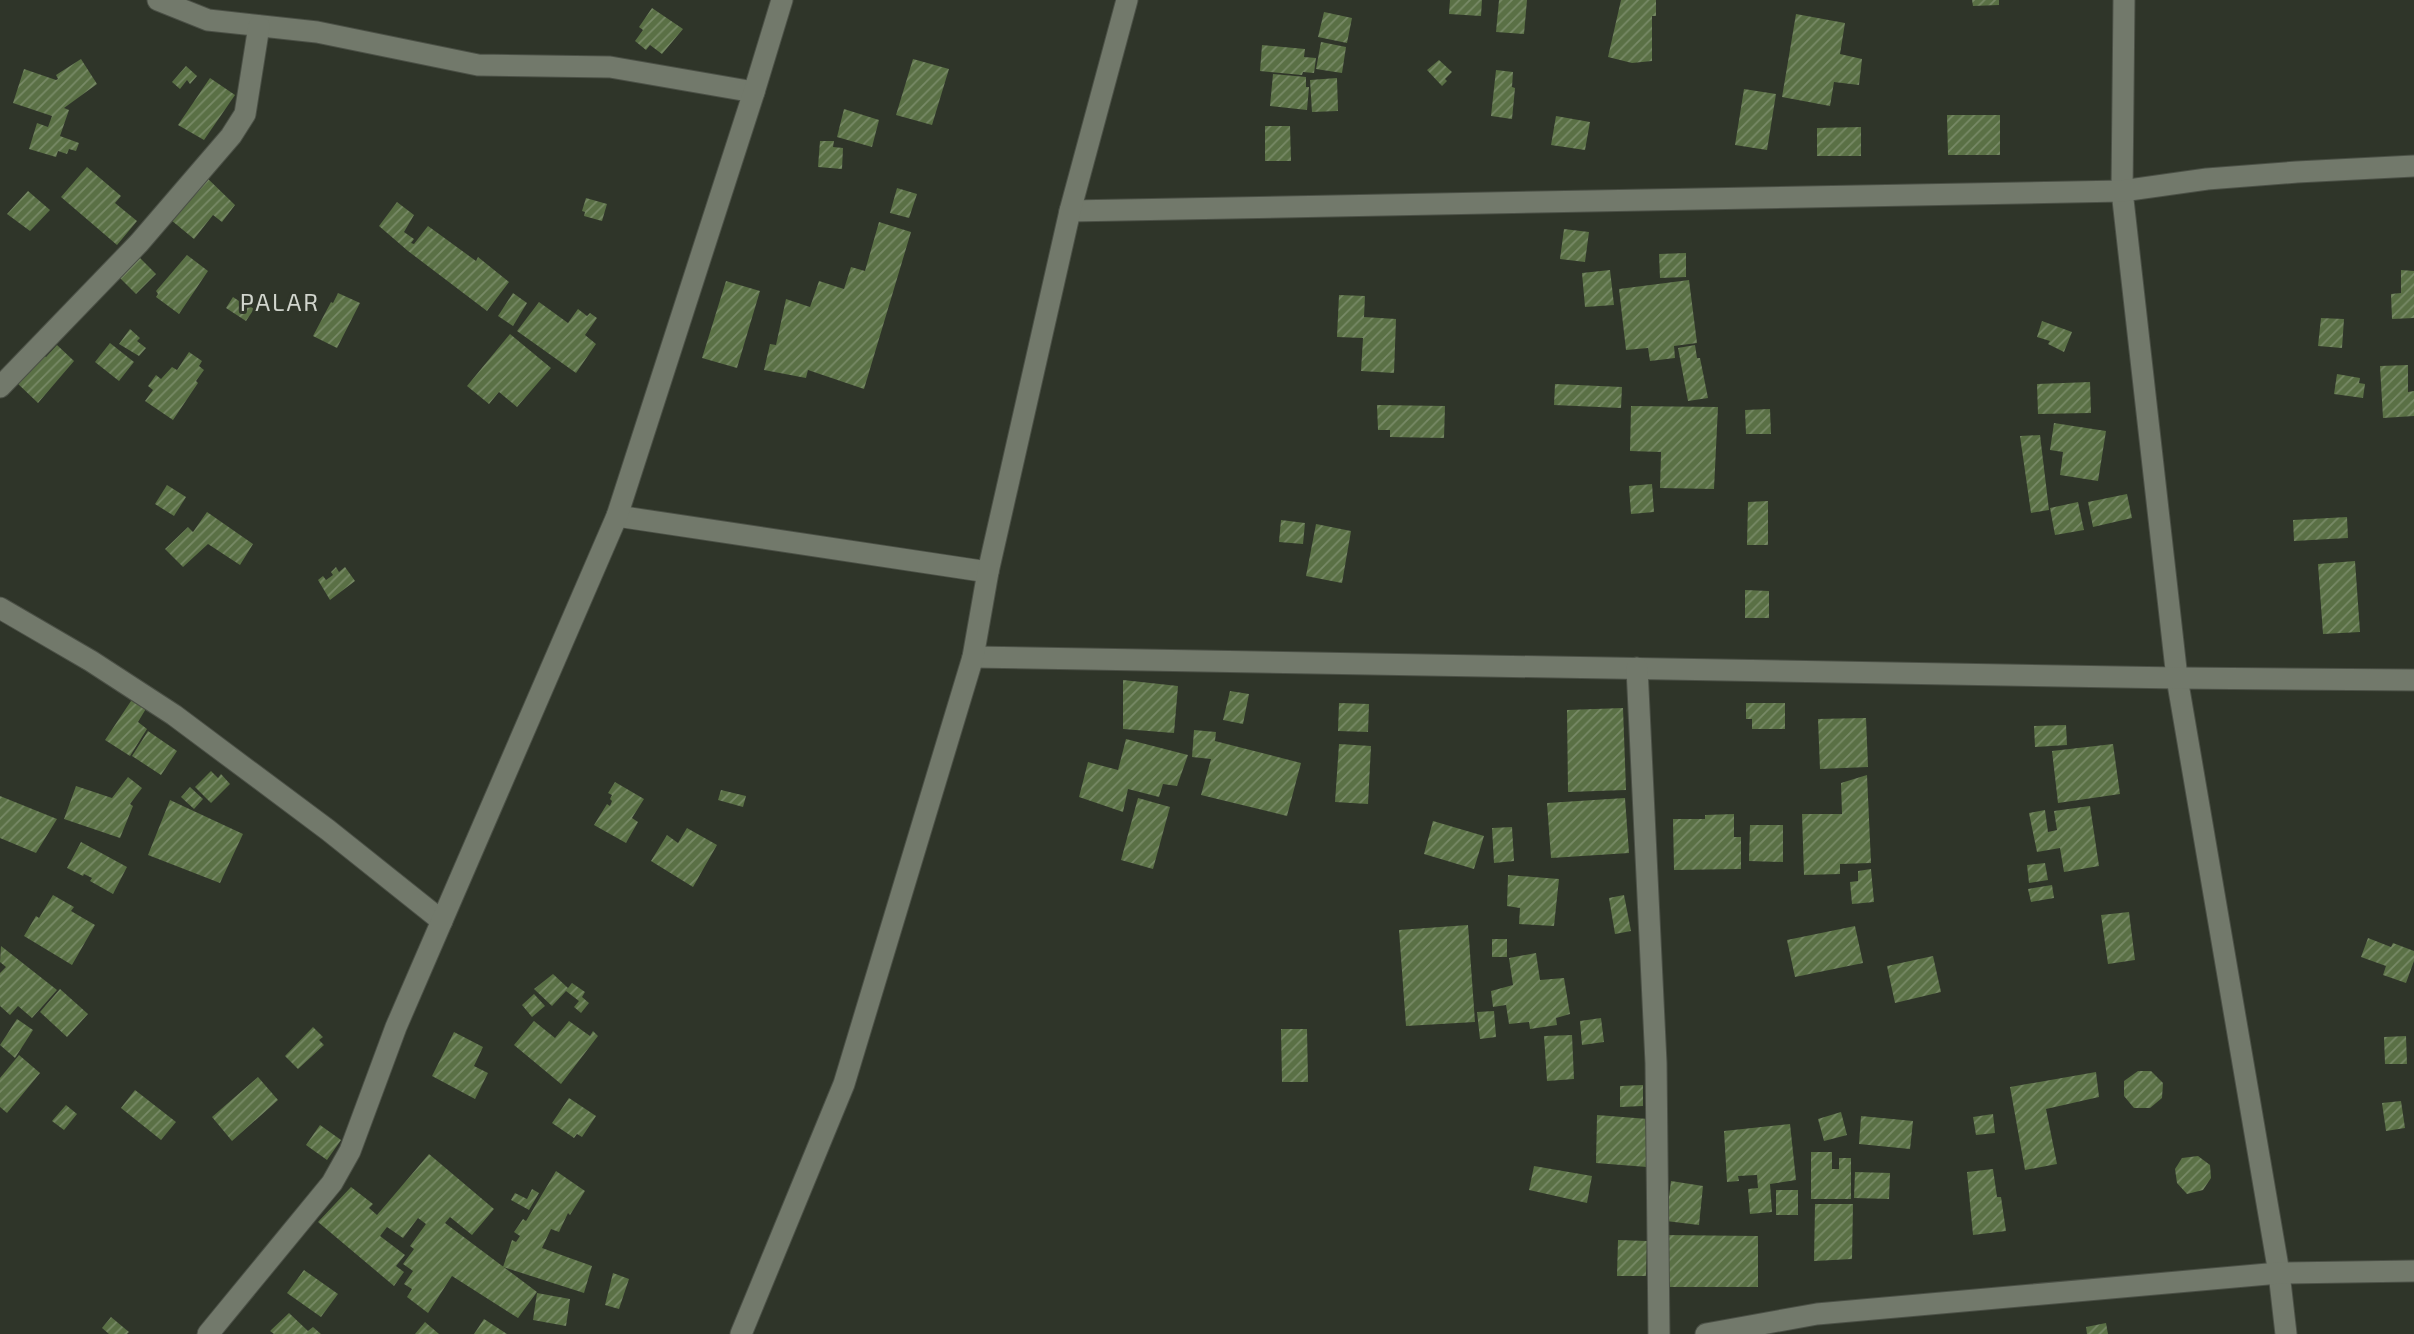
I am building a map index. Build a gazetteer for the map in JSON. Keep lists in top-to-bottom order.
{
  "districts": ["PALAR"]
}
